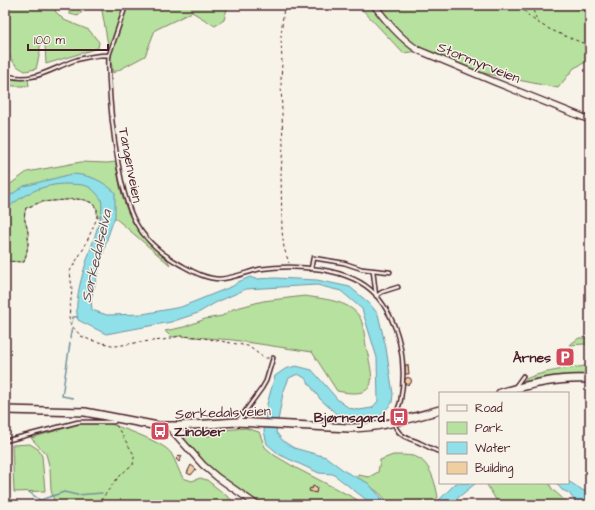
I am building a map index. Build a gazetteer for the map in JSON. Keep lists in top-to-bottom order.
{
  "streets": {
    "street": ["Stormyrveien", "Sørkedalsveien"],
    "lane": ["Tangenveien"]
  },
  "crossings": [
    ["Tangenveien", "Sørkedalsveien"]
  ],
  "water": ["Sørkedalselva"],
  "places": {
    "parking": ["Årnes"],
    "bus stop": ["Bjørnsgard", "Zinober"]
  },
  "legend": [
    "Road",
    "Park",
    "Water",
    "Building"
  ],
  "scale_bar": "100 m"
}
